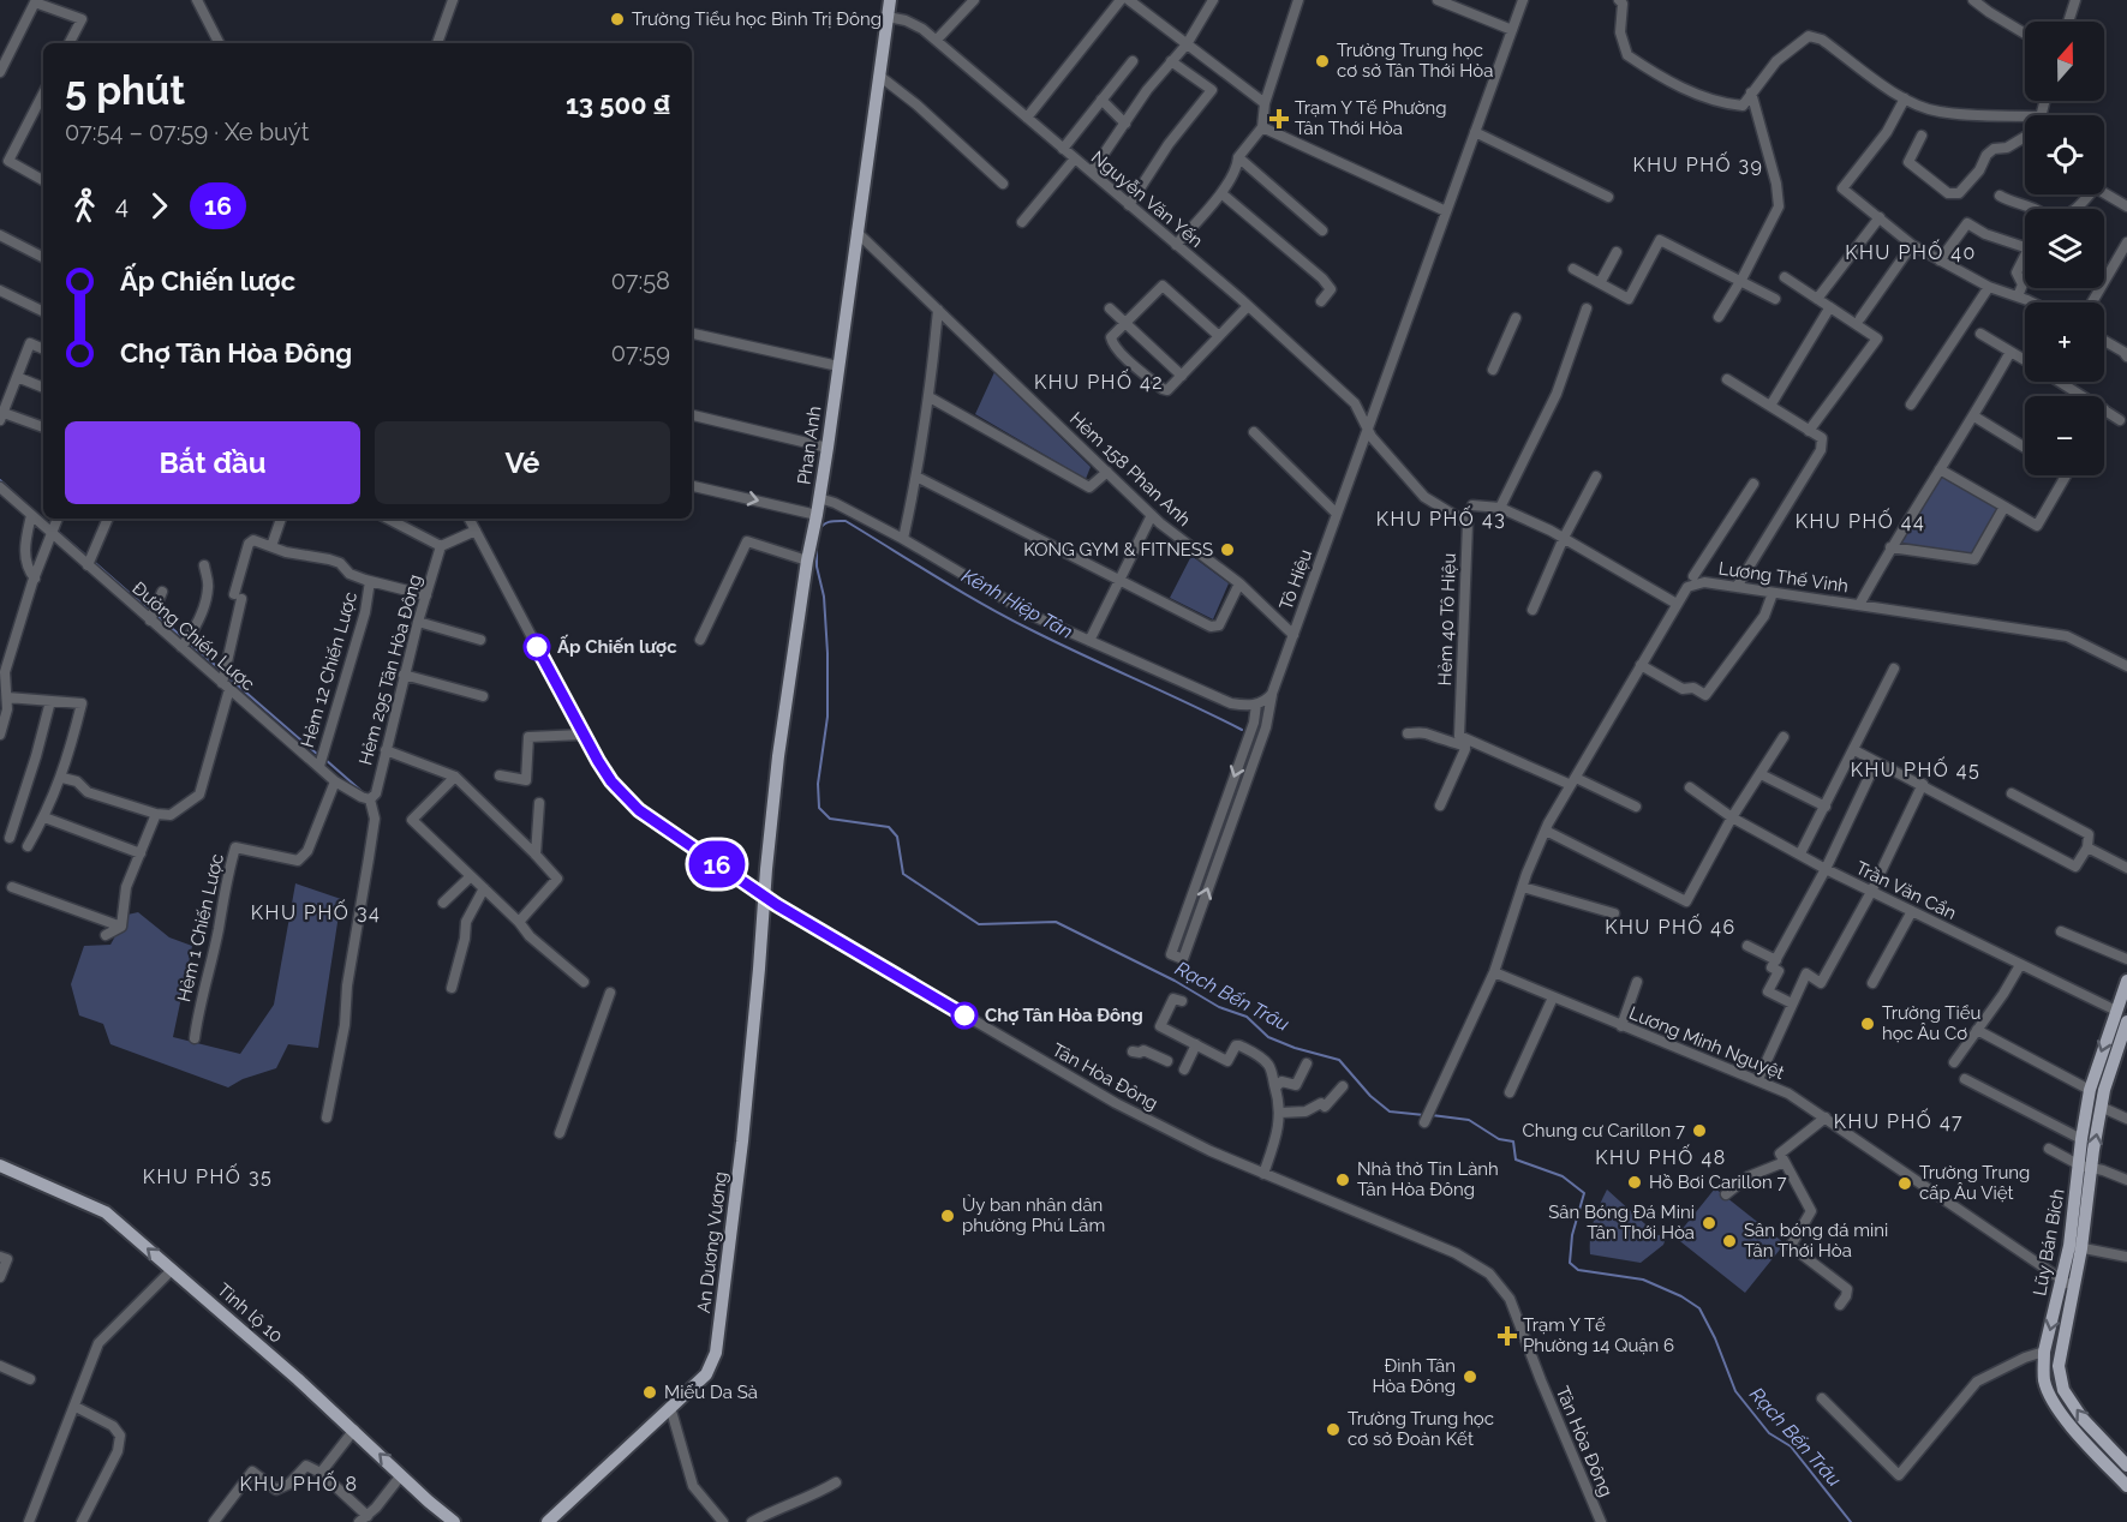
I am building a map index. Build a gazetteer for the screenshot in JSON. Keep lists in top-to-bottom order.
{
  "streets": {
    "main road": [
      "Phan Anh",
      "An Dương Vương",
      "Lũy Bán Bích",
      "Tỉnh lộ 10"
    ],
    "street": [
      "Nguyễn Văn Yến",
      "Hẻm 158 Phan Anh",
      "Lương Thế Vinh",
      "Tô Hiệu",
      "Hẻm 40 Tô Hiệu",
      "Đường Chiến Lược",
      "Hẻm 12 Chiến Lược",
      "Hẻm 295 Tân Hòa Đông",
      "Trần Văn Cẩn",
      "Hẻm 1 Chiến Lược",
      "Lương Minh Nguyệt",
      "Tân Hòa Đông"
    ]
  },
  "crossings": [
    ["Nguyễn Văn Yến", "Phan Anh"],
    ["Nguyễn Văn Yến", "Tô Hiệu"],
    ["Nguyễn Văn Yến", "Hẻm 40 Tô Hiệu"],
    ["Phan Anh", "Hẻm 158 Phan Anh"],
    ["Phan Anh", "Tân Hòa Đông"],
    ["Phan Anh", "An Dương Vương"],
    ["Hẻm 158 Phan Anh", "Tô Hiệu"],
    ["Lương Thế Vinh", "Lương Minh Nguyệt"],
    ["Tô Hiệu", "Hẻm 40 Tô Hiệu"],
    ["Đường Chiến Lược", "Hẻm 12 Chiến Lược"],
    ["Đường Chiến Lược", "Hẻm 295 Tân Hòa Đông"],
    ["Đường Chiến Lược", "Hẻm 1 Chiến Lược"],
    ["Trần Văn Cẩn", "Lũy Bán Bích"],
    ["Lương Minh Nguyệt", "Lũy Bán Bích"],
    ["Tân Hòa Đông", "An Dương Vương"]
  ],
  "one_way": ["Tỉnh lộ 10"],
  "districts": [
    "KHU PHỐ 39",
    "KHU PHỐ 40",
    "KHU PHỐ 42",
    "KHU PHỐ 43",
    "KHU PHỐ 44",
    "KHU PHỐ 45",
    "KHU PHỐ 34",
    "KHU PHỐ 46",
    "KHU PHỐ 47",
    "KHU PHỐ 48",
    "KHU PHỐ 35",
    "KHU PHỐ 8"
  ],
  "water": ["Kênh Hiệp Tân", "Rạch Bến Trâu"],
  "places": {
    "other": [
      "Trường Tiểu học Bình Trị Đông",
      "Trường Trung học cơ sở Tân Thới Hòa",
      "KONG GYM & FITNESS",
      "Ấp Chiến lược",
      "Chợ Tân Hòa Đông",
      "Trường Tiểu học Âu Cơ",
      "Chung cư Carillon 7",
      "Nhà thờ Tin Lành Tân Hòa Đông",
      "Hồ Bơi Carillon 7",
      "Trường Trung cấp Âu Việt",
      "Ủy ban nhân dân phường Phú Lâm",
      "Sân Bóng Đá Mini Tân Thới Hòa",
      "Sân bóng đá mini Tân Thới Hòa",
      "Đình Tân Hòa Đông",
      "Miếu Da Sà",
      "Trường Trung học cơ sở Đoàn Kết"
    ],
    "health": ["Trạm Y Tế Phường Tân Thới Hòa", "Trạm Y Tế Phường 14 Quận 6"]
  },
  "lines": ["bus line 16"],
  "north": "top",
  "page": {
    "on_map": "16",
    "map_buttons": ["+", "−"],
    "heading": ["5 phút", "07:54 – 07:59 · Xe buýt", "13 500 ₫"],
    "legs": ["4", "16"],
    "list": [
      {
        "name": "Ấp Chiến lược",
        "value": "07:58"
      },
      {
        "name": "Chợ Tân Hòa Đông",
        "value": "07:59"
      }
    ],
    "buttons": ["Bắt đầu", "Vé"]
  }
}
